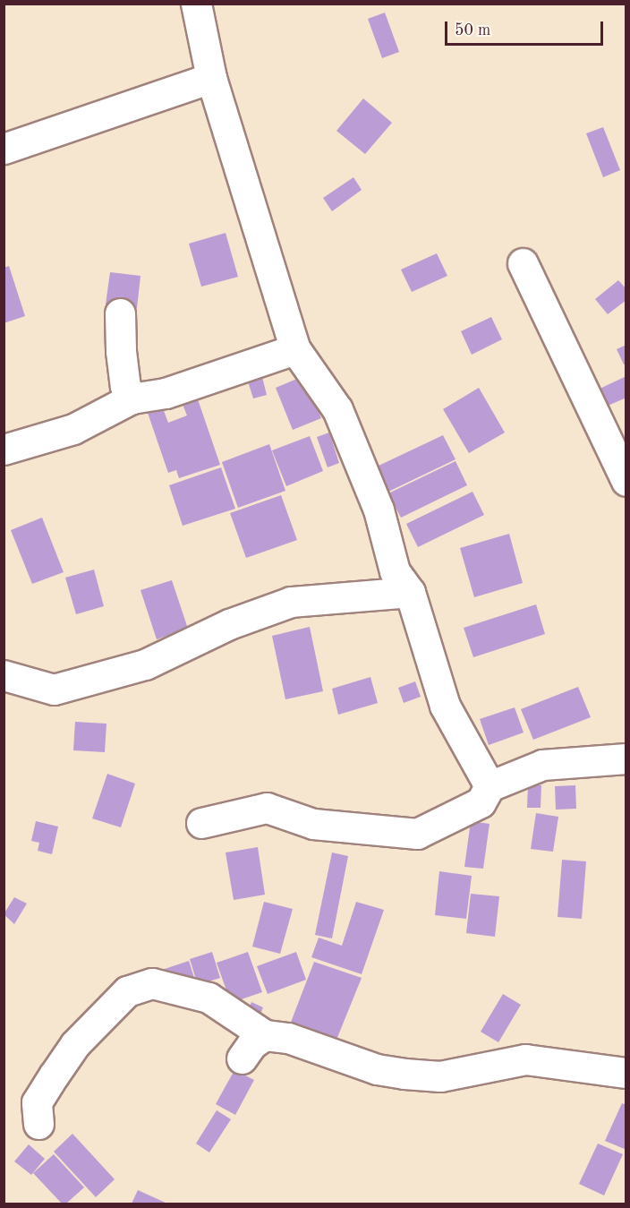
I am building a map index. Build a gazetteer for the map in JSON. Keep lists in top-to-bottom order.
{
  "scale_bar": "50 m"
}
